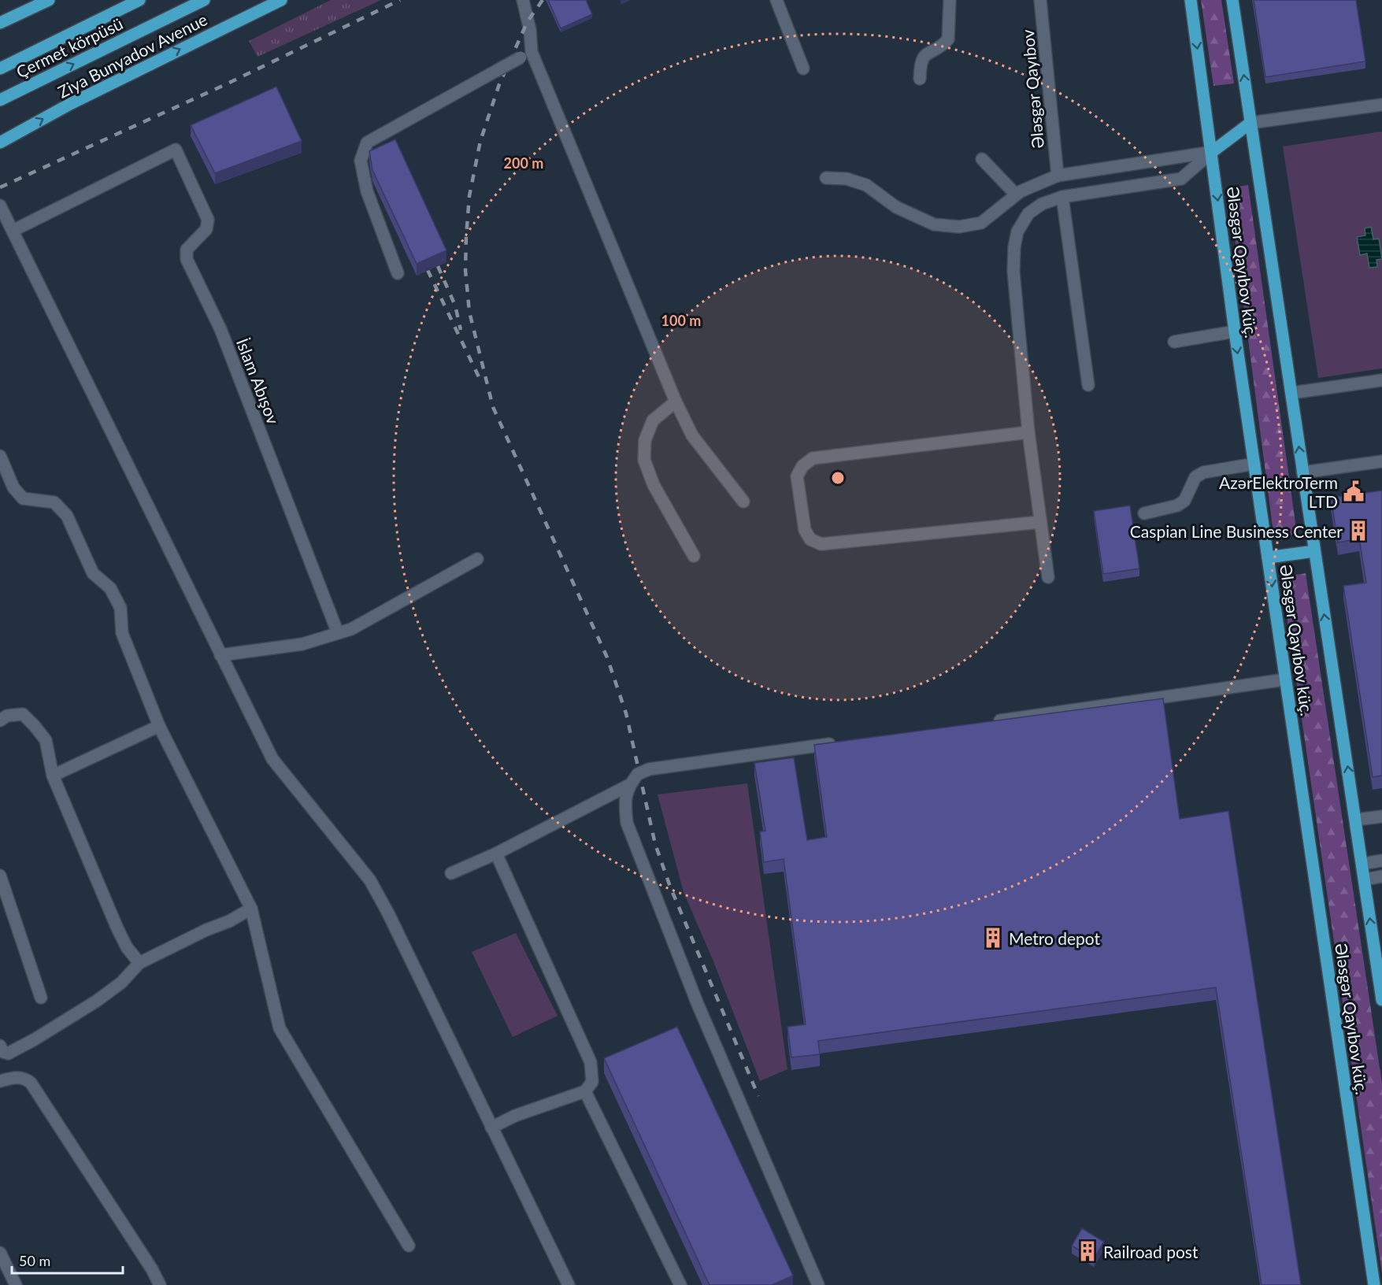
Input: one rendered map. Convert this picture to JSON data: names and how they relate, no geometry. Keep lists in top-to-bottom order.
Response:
{
  "streets": {
    "main road": ["Çermet körpüsü", "Ziya Bunyadov Avenue", "Ələsgər Qayıbov küç."],
    "street": ["Ələsgər Qayıbov", "İslam Abışov"]
  },
  "one_way": ["Ziya Bunyadov Avenue"],
  "places": {
    "public building": ["AzərElektroTerm LTD"],
    "building": ["Caspian Line Business Center", "Metro depot", "Railroad post"]
  },
  "scale_bar": "50 m",
  "rings": ["200 m", "100 m"]
}
